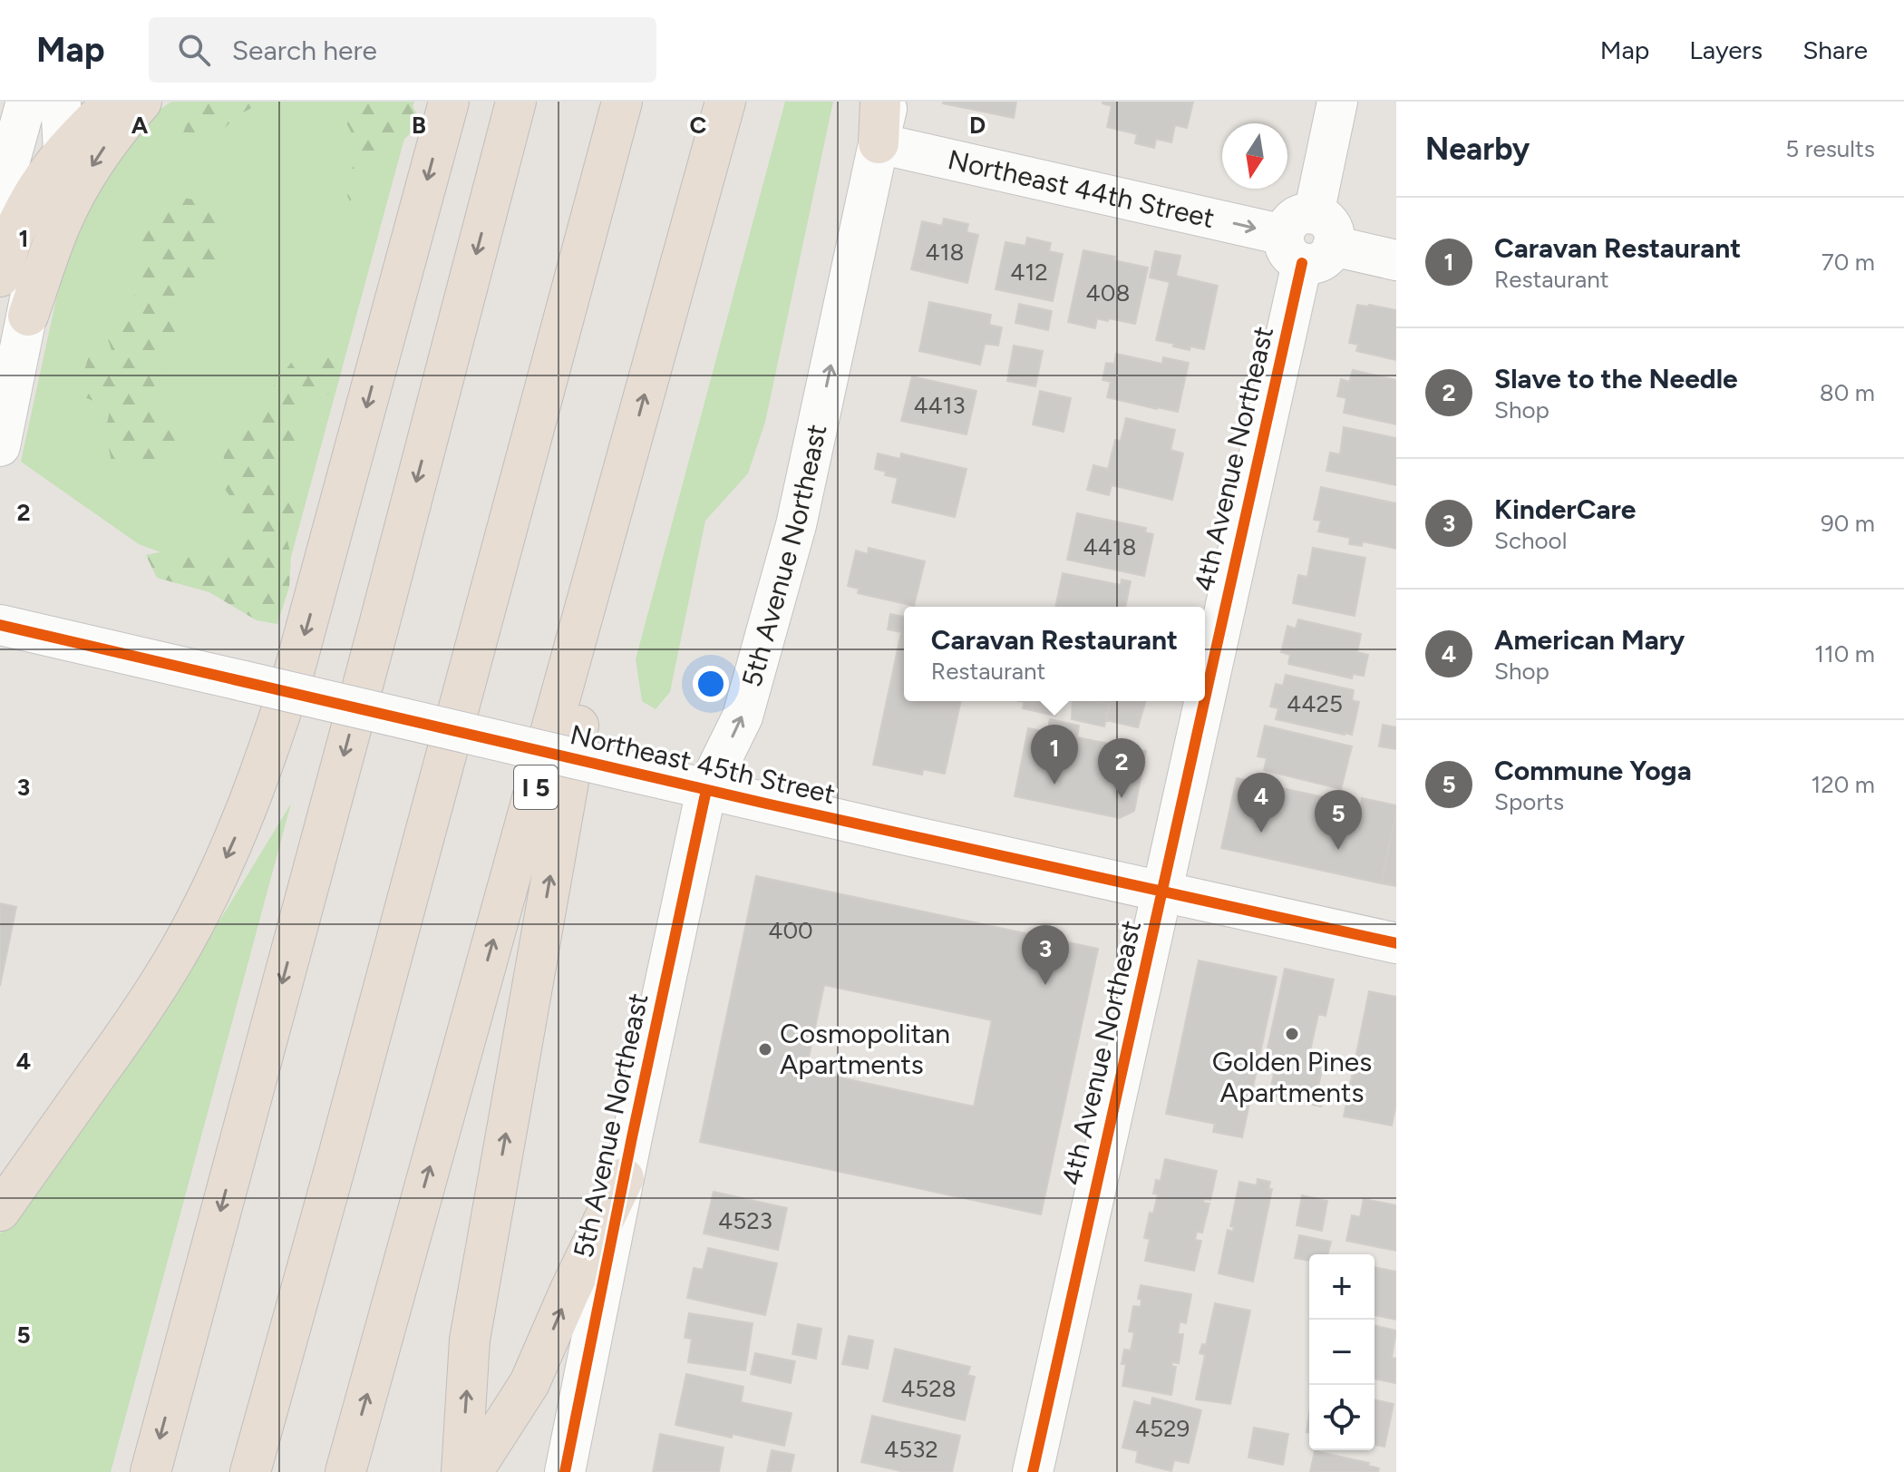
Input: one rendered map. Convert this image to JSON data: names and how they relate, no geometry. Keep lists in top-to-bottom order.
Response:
{
  "streets": {
    "highway": ["I 5"],
    "main road": [
      "Northeast 44th Street",
      "4th Avenue Northeast",
      "5th Avenue Northeast",
      "Northeast 45th Street"
    ]
  },
  "crossings": [
    ["Northeast 44th Street", "4th Avenue Northeast"],
    ["Northeast 44th Street", "5th Avenue Northeast"],
    ["4th Avenue Northeast", "Northeast 45th Street"],
    ["5th Avenue Northeast", "Northeast 45th Street"]
  ],
  "one_way": ["Northeast 44th Street", "5th Avenue Northeast"],
  "places": ["Golden Pines Apartments", "Cosmopolitan Apartments"],
  "house_numbers": [
    "418",
    "412",
    "408",
    "4413",
    "4418",
    "4425",
    "400",
    "4523",
    "4528",
    "4529",
    "4532"
  ],
  "north": "bottom",
  "page": {
    "header": "Map",
    "search": "Search here",
    "nav": ["Map", "Layers", "Share"],
    "heading": ["Nearby", "5 results"],
    "list": [
      {
        "mark": "1",
        "name": "Caravan Restaurant",
        "note": "Restaurant",
        "value": "70 m"
      },
      {
        "mark": "2",
        "name": "Slave to the Needle",
        "note": "Shop",
        "value": "80 m"
      },
      {
        "mark": "3",
        "name": "KinderCare",
        "note": "School",
        "value": "90 m"
      },
      {
        "mark": "4",
        "name": "American Mary",
        "note": "Shop",
        "value": "110 m"
      },
      {
        "mark": "5",
        "name": "Commune Yoga",
        "note": "Sports",
        "value": "120 m"
      }
    ],
    "popup": ["Caravan Restaurant", "Restaurant"],
    "pins": [
      "1",
      "2",
      "4",
      "5",
      "3"
    ],
    "map_buttons": ["+", "−"]
  },
  "grid": {
    "columns": [
      "A",
      "B",
      "C",
      "D"
    ],
    "rows": [
      "1",
      "2",
      "3",
      "4",
      "5"
    ]
  }
}
